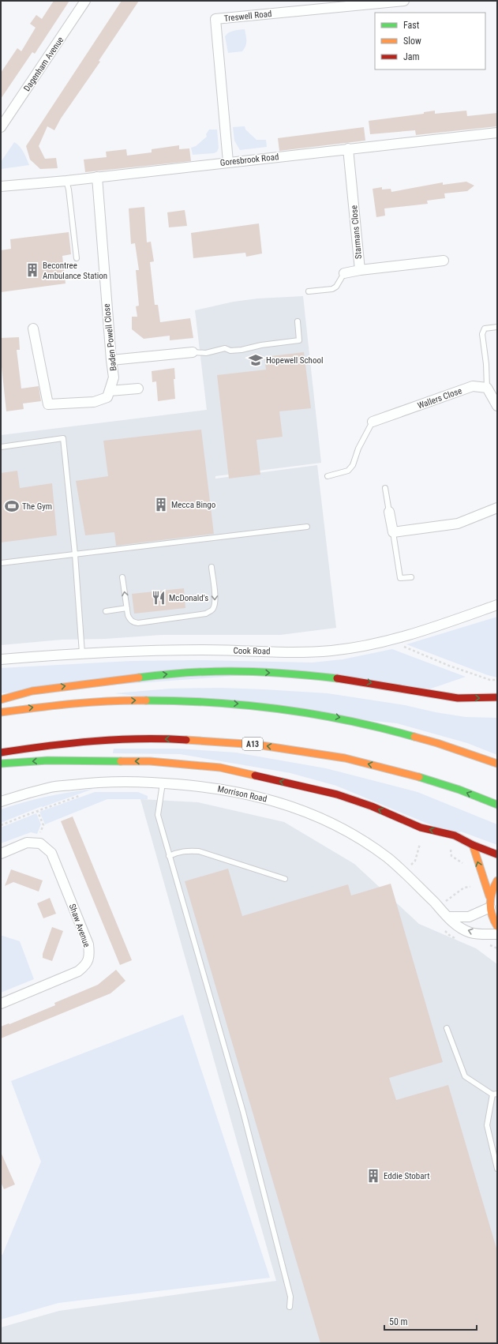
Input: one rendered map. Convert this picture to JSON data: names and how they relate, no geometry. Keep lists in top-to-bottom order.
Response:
{
  "streets": {
    "main road": ["A13"],
    "street": [
      "Treswell Road",
      "Dagenham Avenue",
      "Goresbrook Road",
      "Starmans Close",
      "Baden Powell Close",
      "Wallers Close",
      "Cook Road",
      "Morrison Road",
      "Shaw Avenue"
    ]
  },
  "crossings": [
    ["Treswell Road", "Goresbrook Road"],
    ["Goresbrook Road", "Starmans Close"],
    ["Goresbrook Road", "Baden Powell Close"]
  ],
  "places": {
    "building": ["Becontree Ambulance Station", "Mecca Bingo", "Eddie Stobart"],
    "school or university": ["Hopewell School"],
    "sports": ["The Gym"],
    "restaurant": ["McDonald's"]
  },
  "legend": ["Fast", "Slow", "Jam"],
  "scale_bar": "50 m"
}
